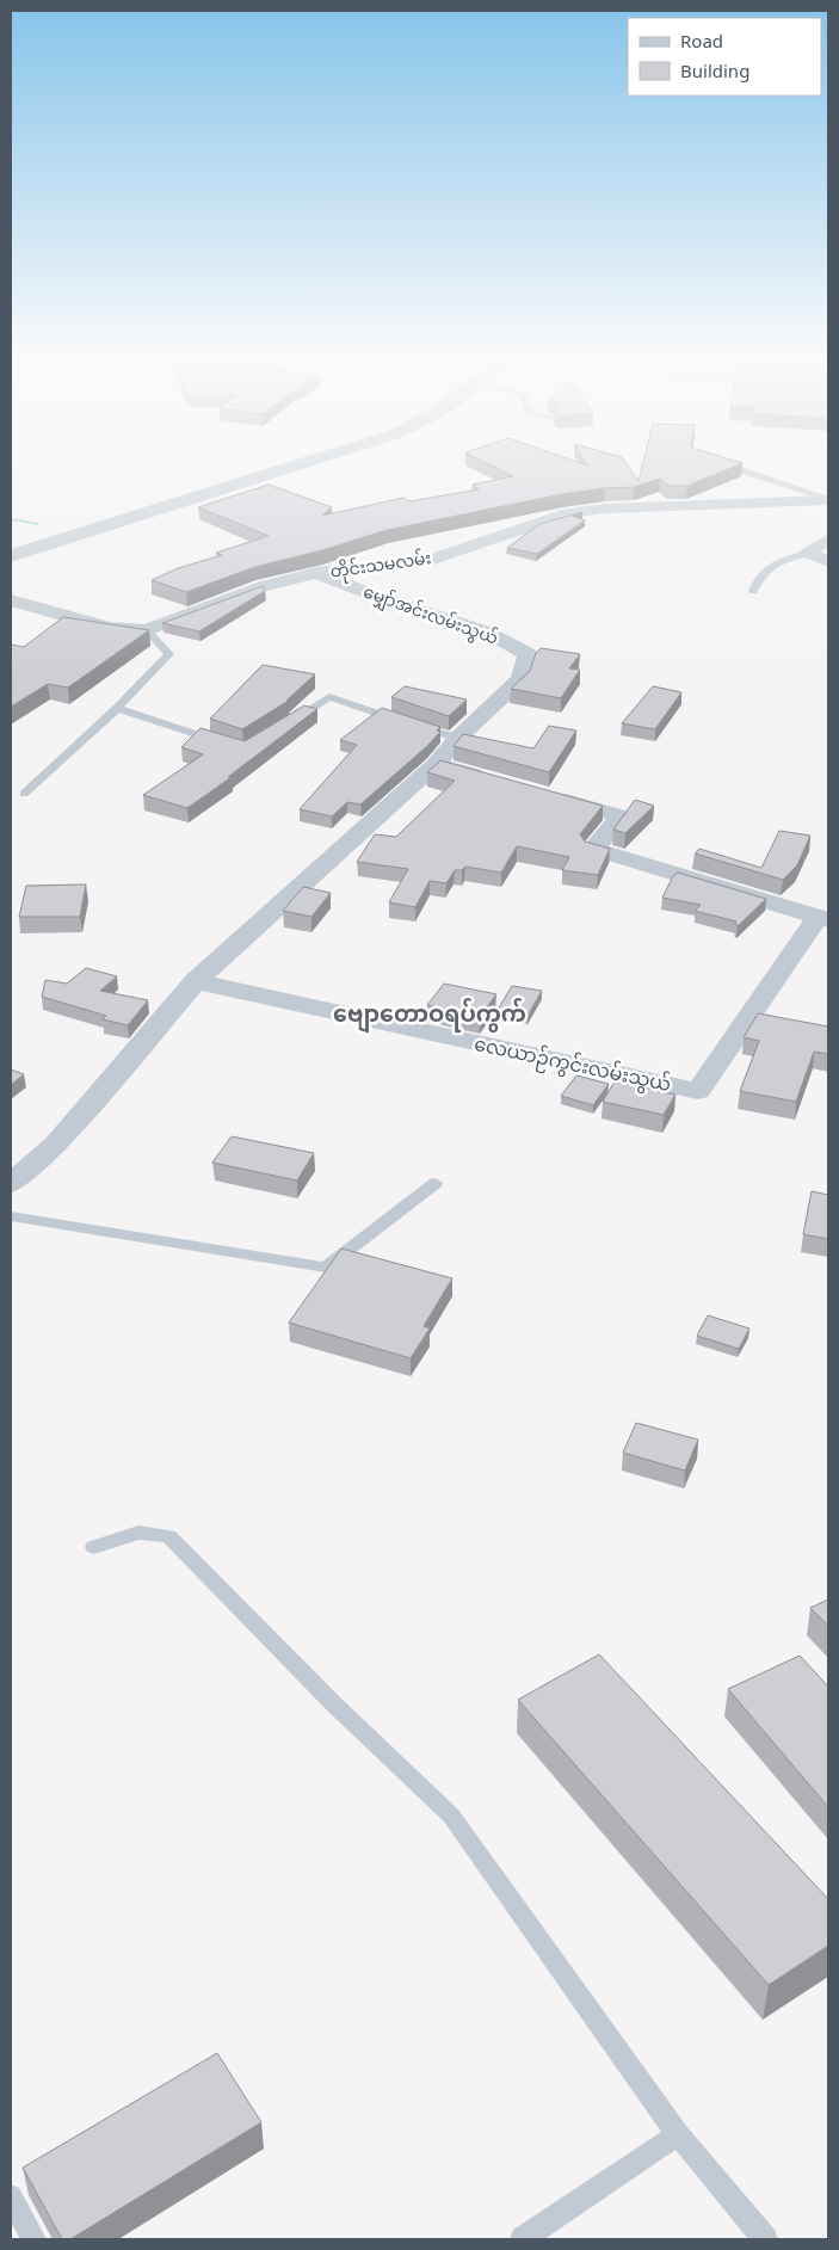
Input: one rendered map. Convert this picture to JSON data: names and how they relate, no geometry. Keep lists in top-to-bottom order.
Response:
{
  "streets": {
    "street": ["တိုင်းသမလမ်း", "မျှော်အင်းလမ်းသွယ်", "လေယာဉ်ကွင်းလမ်းသွယ်"]
  },
  "crossings": [
    ["တိုင်းသမလမ်း", "မျှော်အင်းလမ်းသွယ်"],
    ["မျှော်အင်းလမ်းသွယ်", "လေယာဉ်ကွင်းလမ်းသွယ်"]
  ],
  "districts": ["ဗျောတောဝရပ်ကွက်"],
  "legend": ["Road", "Building"]
}
